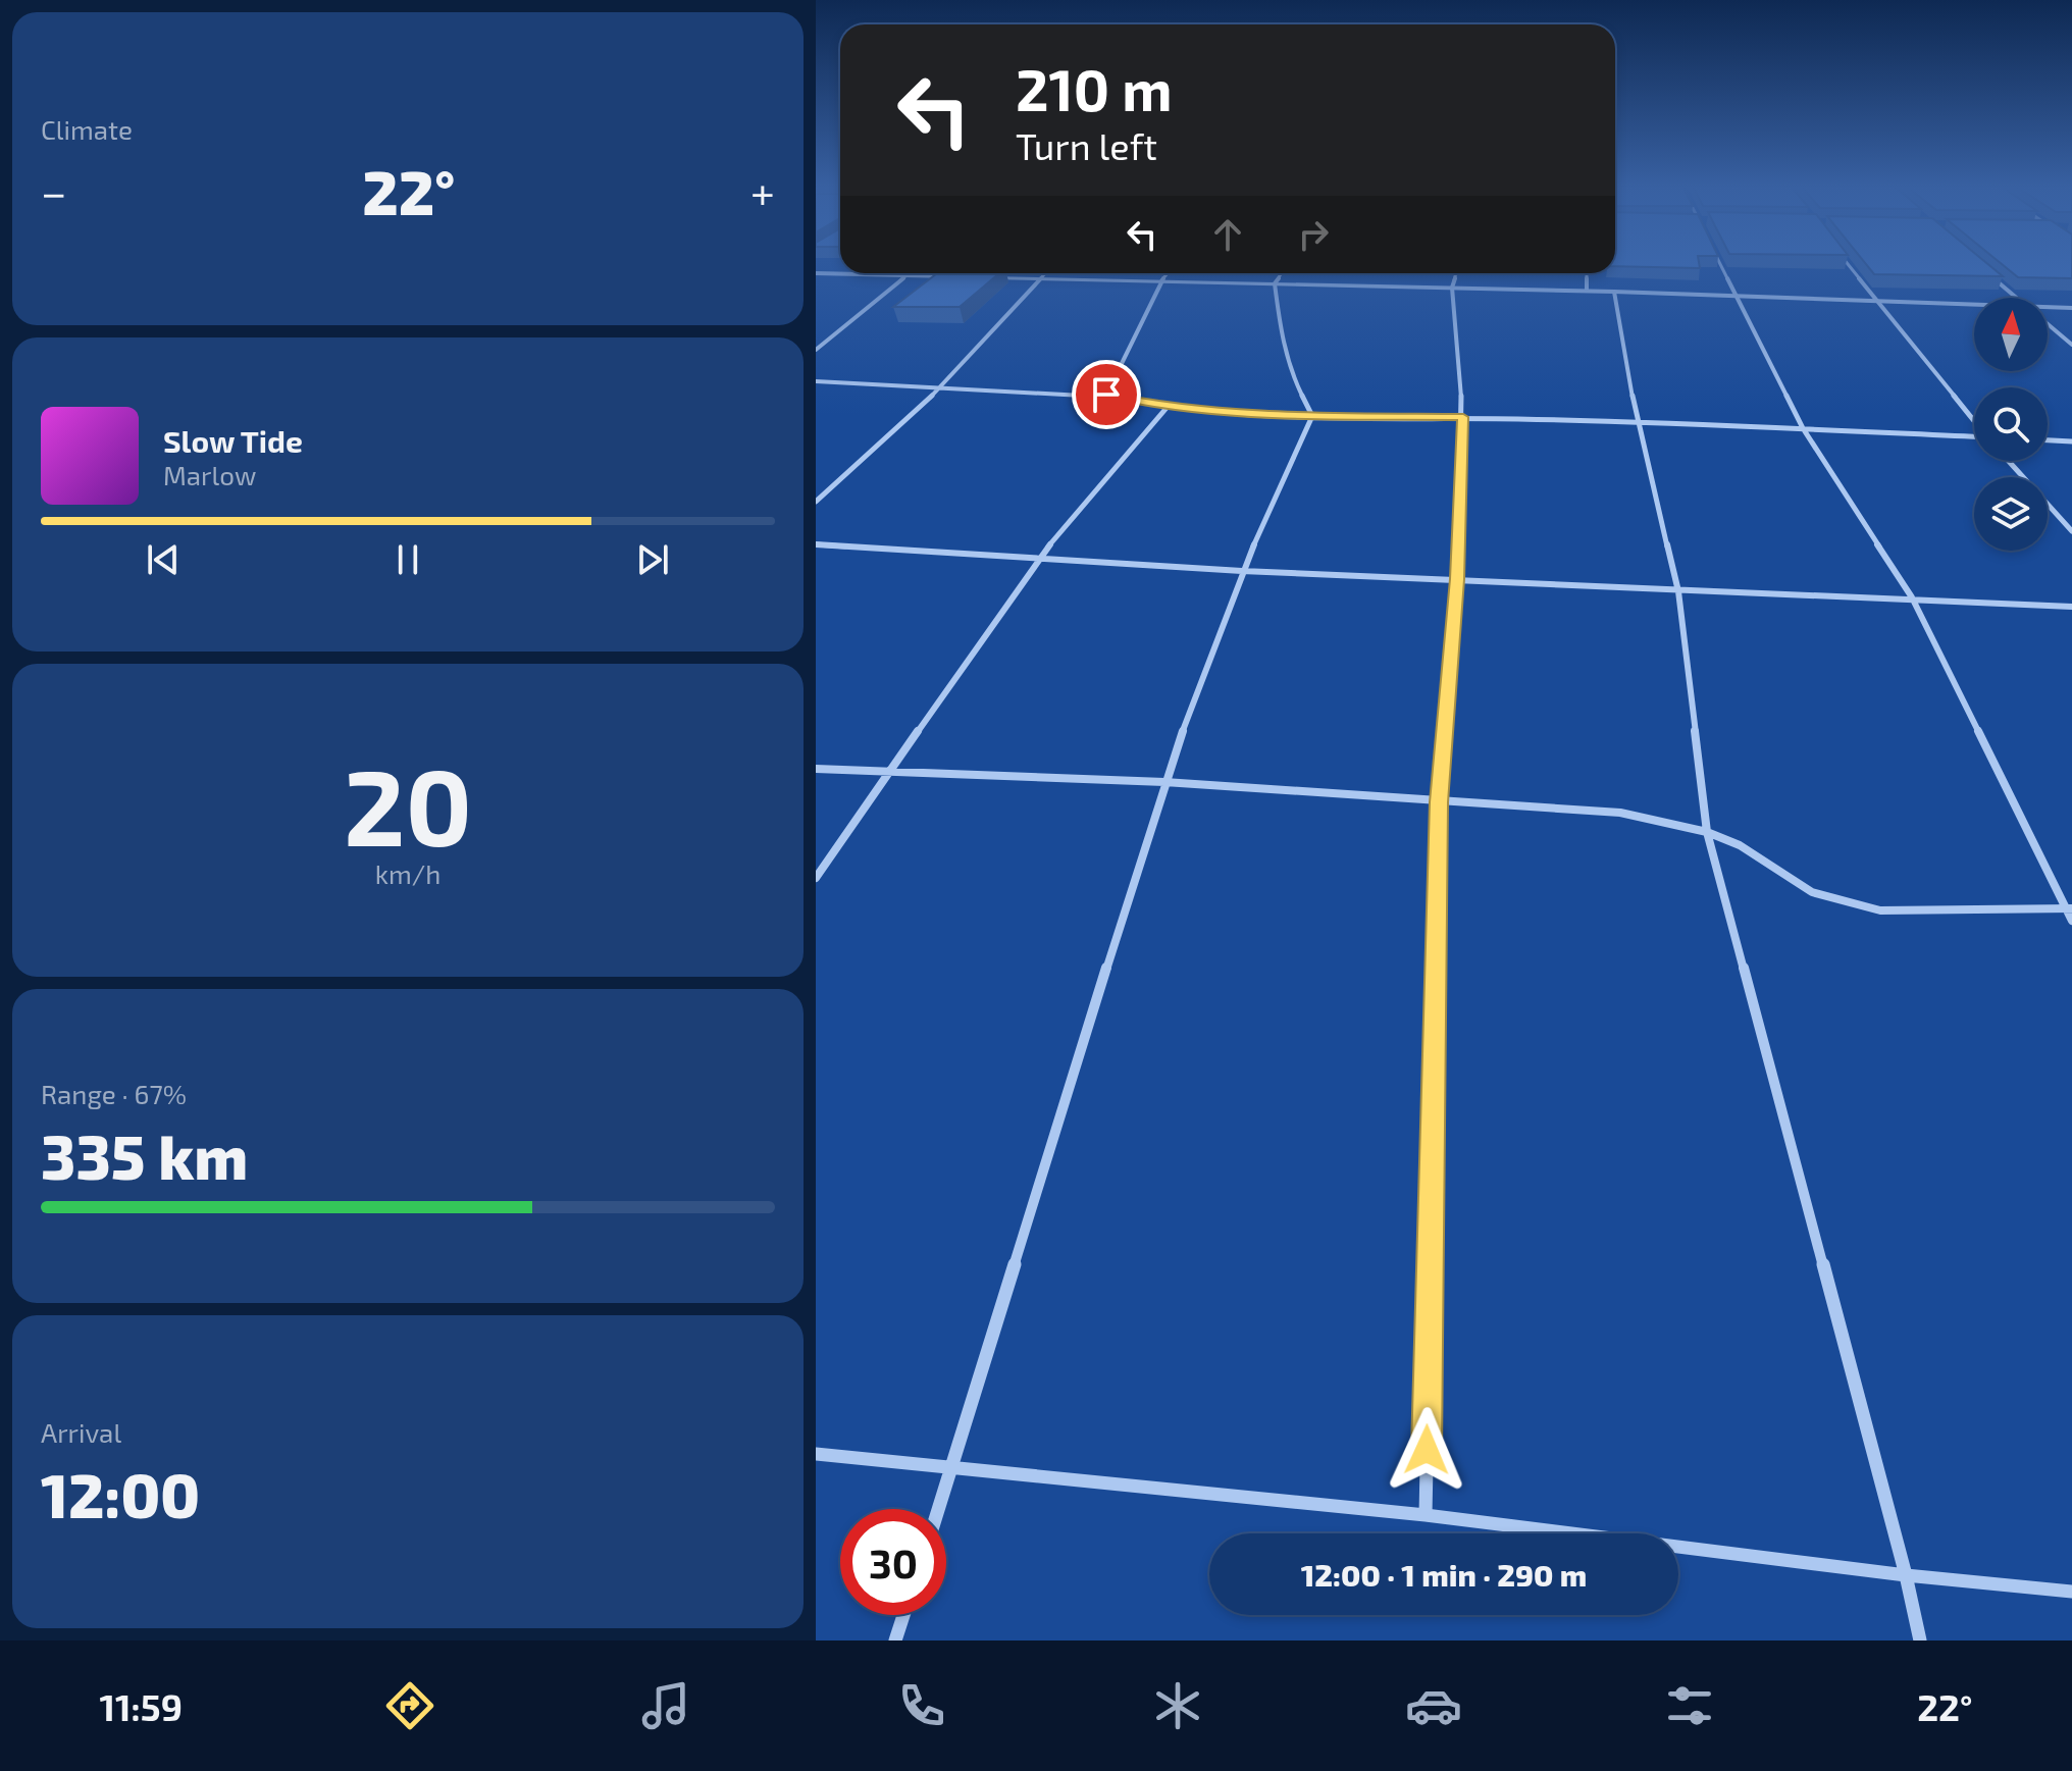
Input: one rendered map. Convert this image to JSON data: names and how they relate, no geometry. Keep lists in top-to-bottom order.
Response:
{
  "north": "top",
  "page": {
    "tile": [
      "Climate",
      ["20", "km/h"],
      ["Range · 67%", "335 km"],
      ["Arrival", "12:00"]
    ],
    "turn": ["210 m", "Turn left"],
    "heat": ["−", "22°", "+"],
    "song": ["Slow Tide", "Marlow"],
    "limit": "30",
    "trip": "12:00 · 1 min · 290 m",
    "tabs": ["11:59", "22°"]
  }
}
